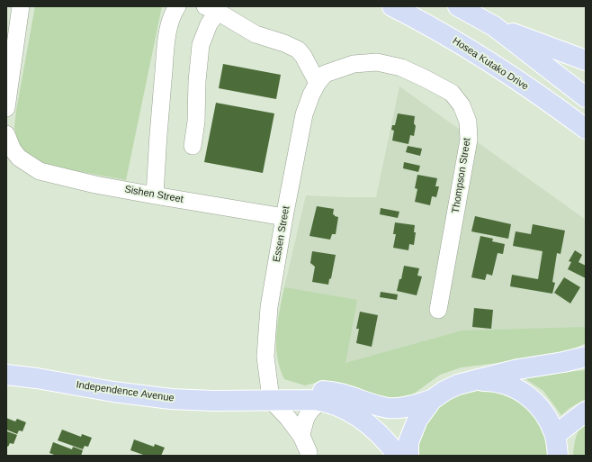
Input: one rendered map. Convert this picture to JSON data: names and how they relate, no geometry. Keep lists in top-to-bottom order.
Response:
{
  "streets": {
    "main road": ["Hosea Kutako Drive", "Independence Avenue"],
    "street": ["Thompson Street", "Sishen Street", "Essen Street"]
  },
  "crossings": [
    ["Thompson Street", "Essen Street"],
    ["Sishen Street", "Essen Street"],
    ["Essen Street", "Independence Avenue"]
  ]
}
